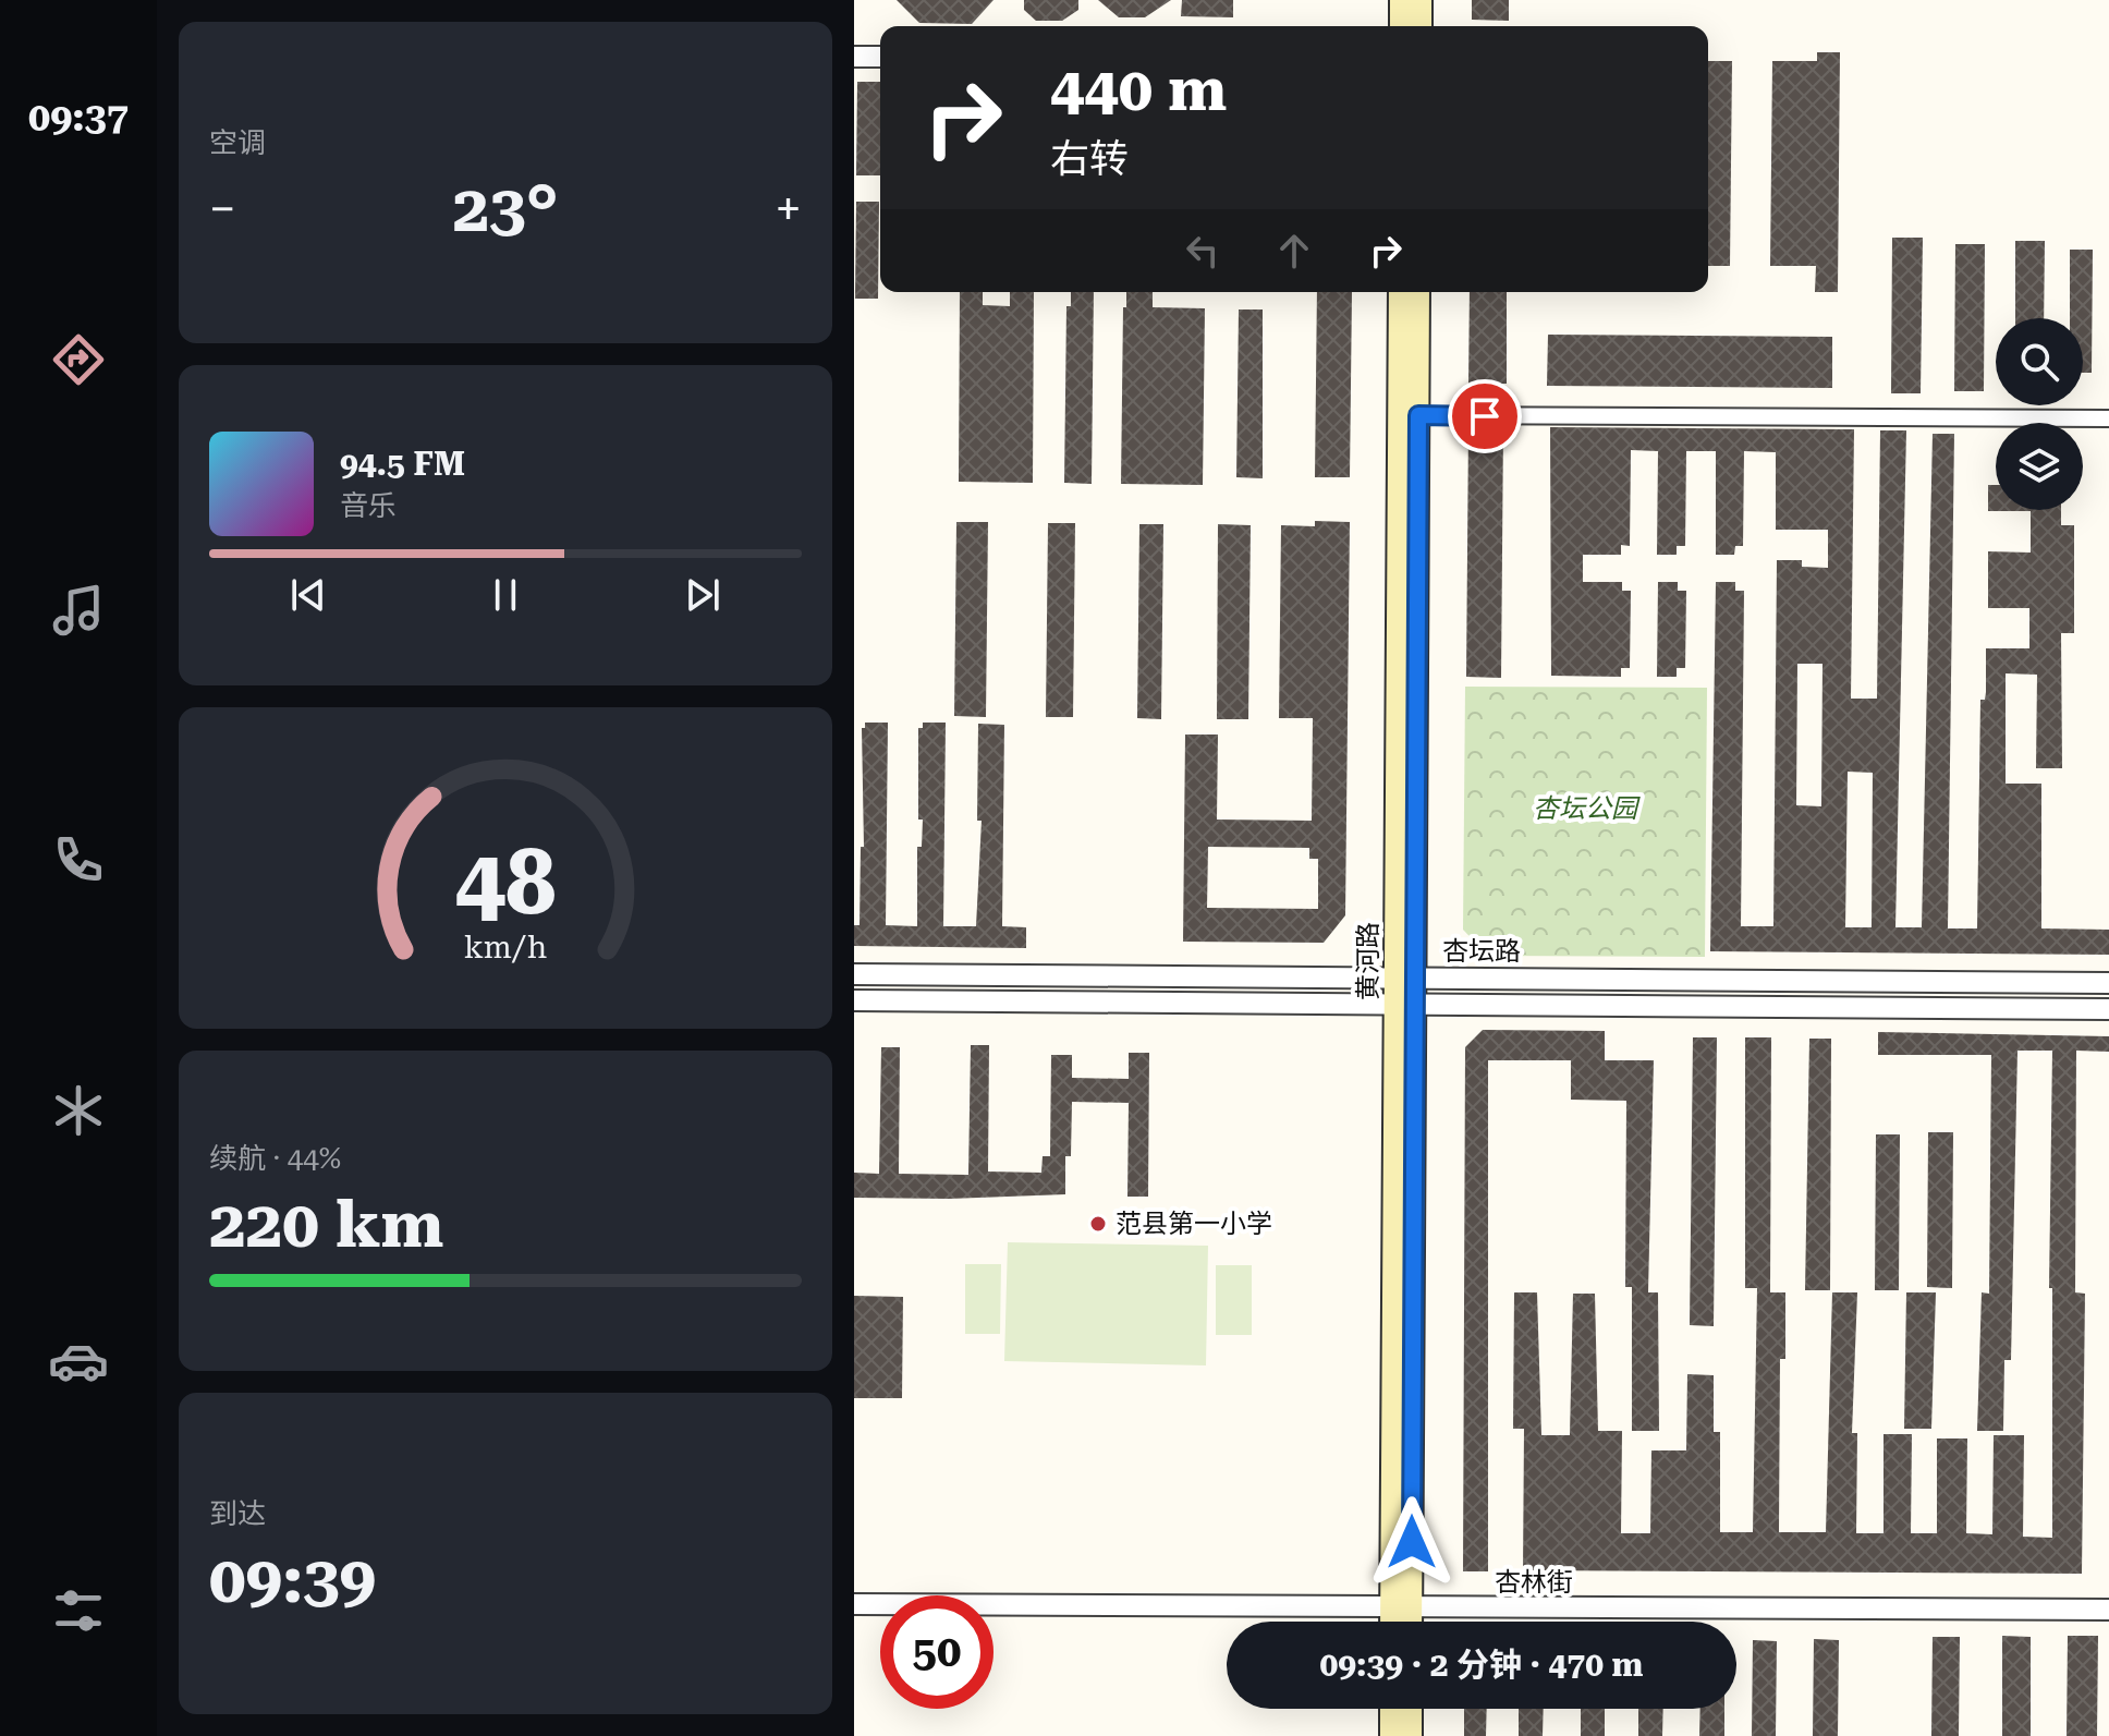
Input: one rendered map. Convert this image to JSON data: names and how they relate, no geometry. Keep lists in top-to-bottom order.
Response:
{
  "streets": {
    "main road": ["黄河路"],
    "street": ["杏坛路", "杏林街"]
  },
  "crossings": [
    ["杏坛路", "黄河路"],
    ["黄河路", "杏林街"]
  ],
  "parks": ["杏坛公园"],
  "places": ["范县第一小学"],
  "page": {
    "tabs": "09:37",
    "tile": [
      "空调",
      ["续航 · 44%", "220 km"],
      ["到达", "09:39"]
    ],
    "turn": ["440 m", "右转"],
    "heat": ["−", "23°", "+"],
    "song": ["94.5 FM", "音乐"],
    "limit": "50",
    "trip": "09:39 · 2 分钟 · 470 m",
    "gauge": ["48", "km/h"]
  }
}
